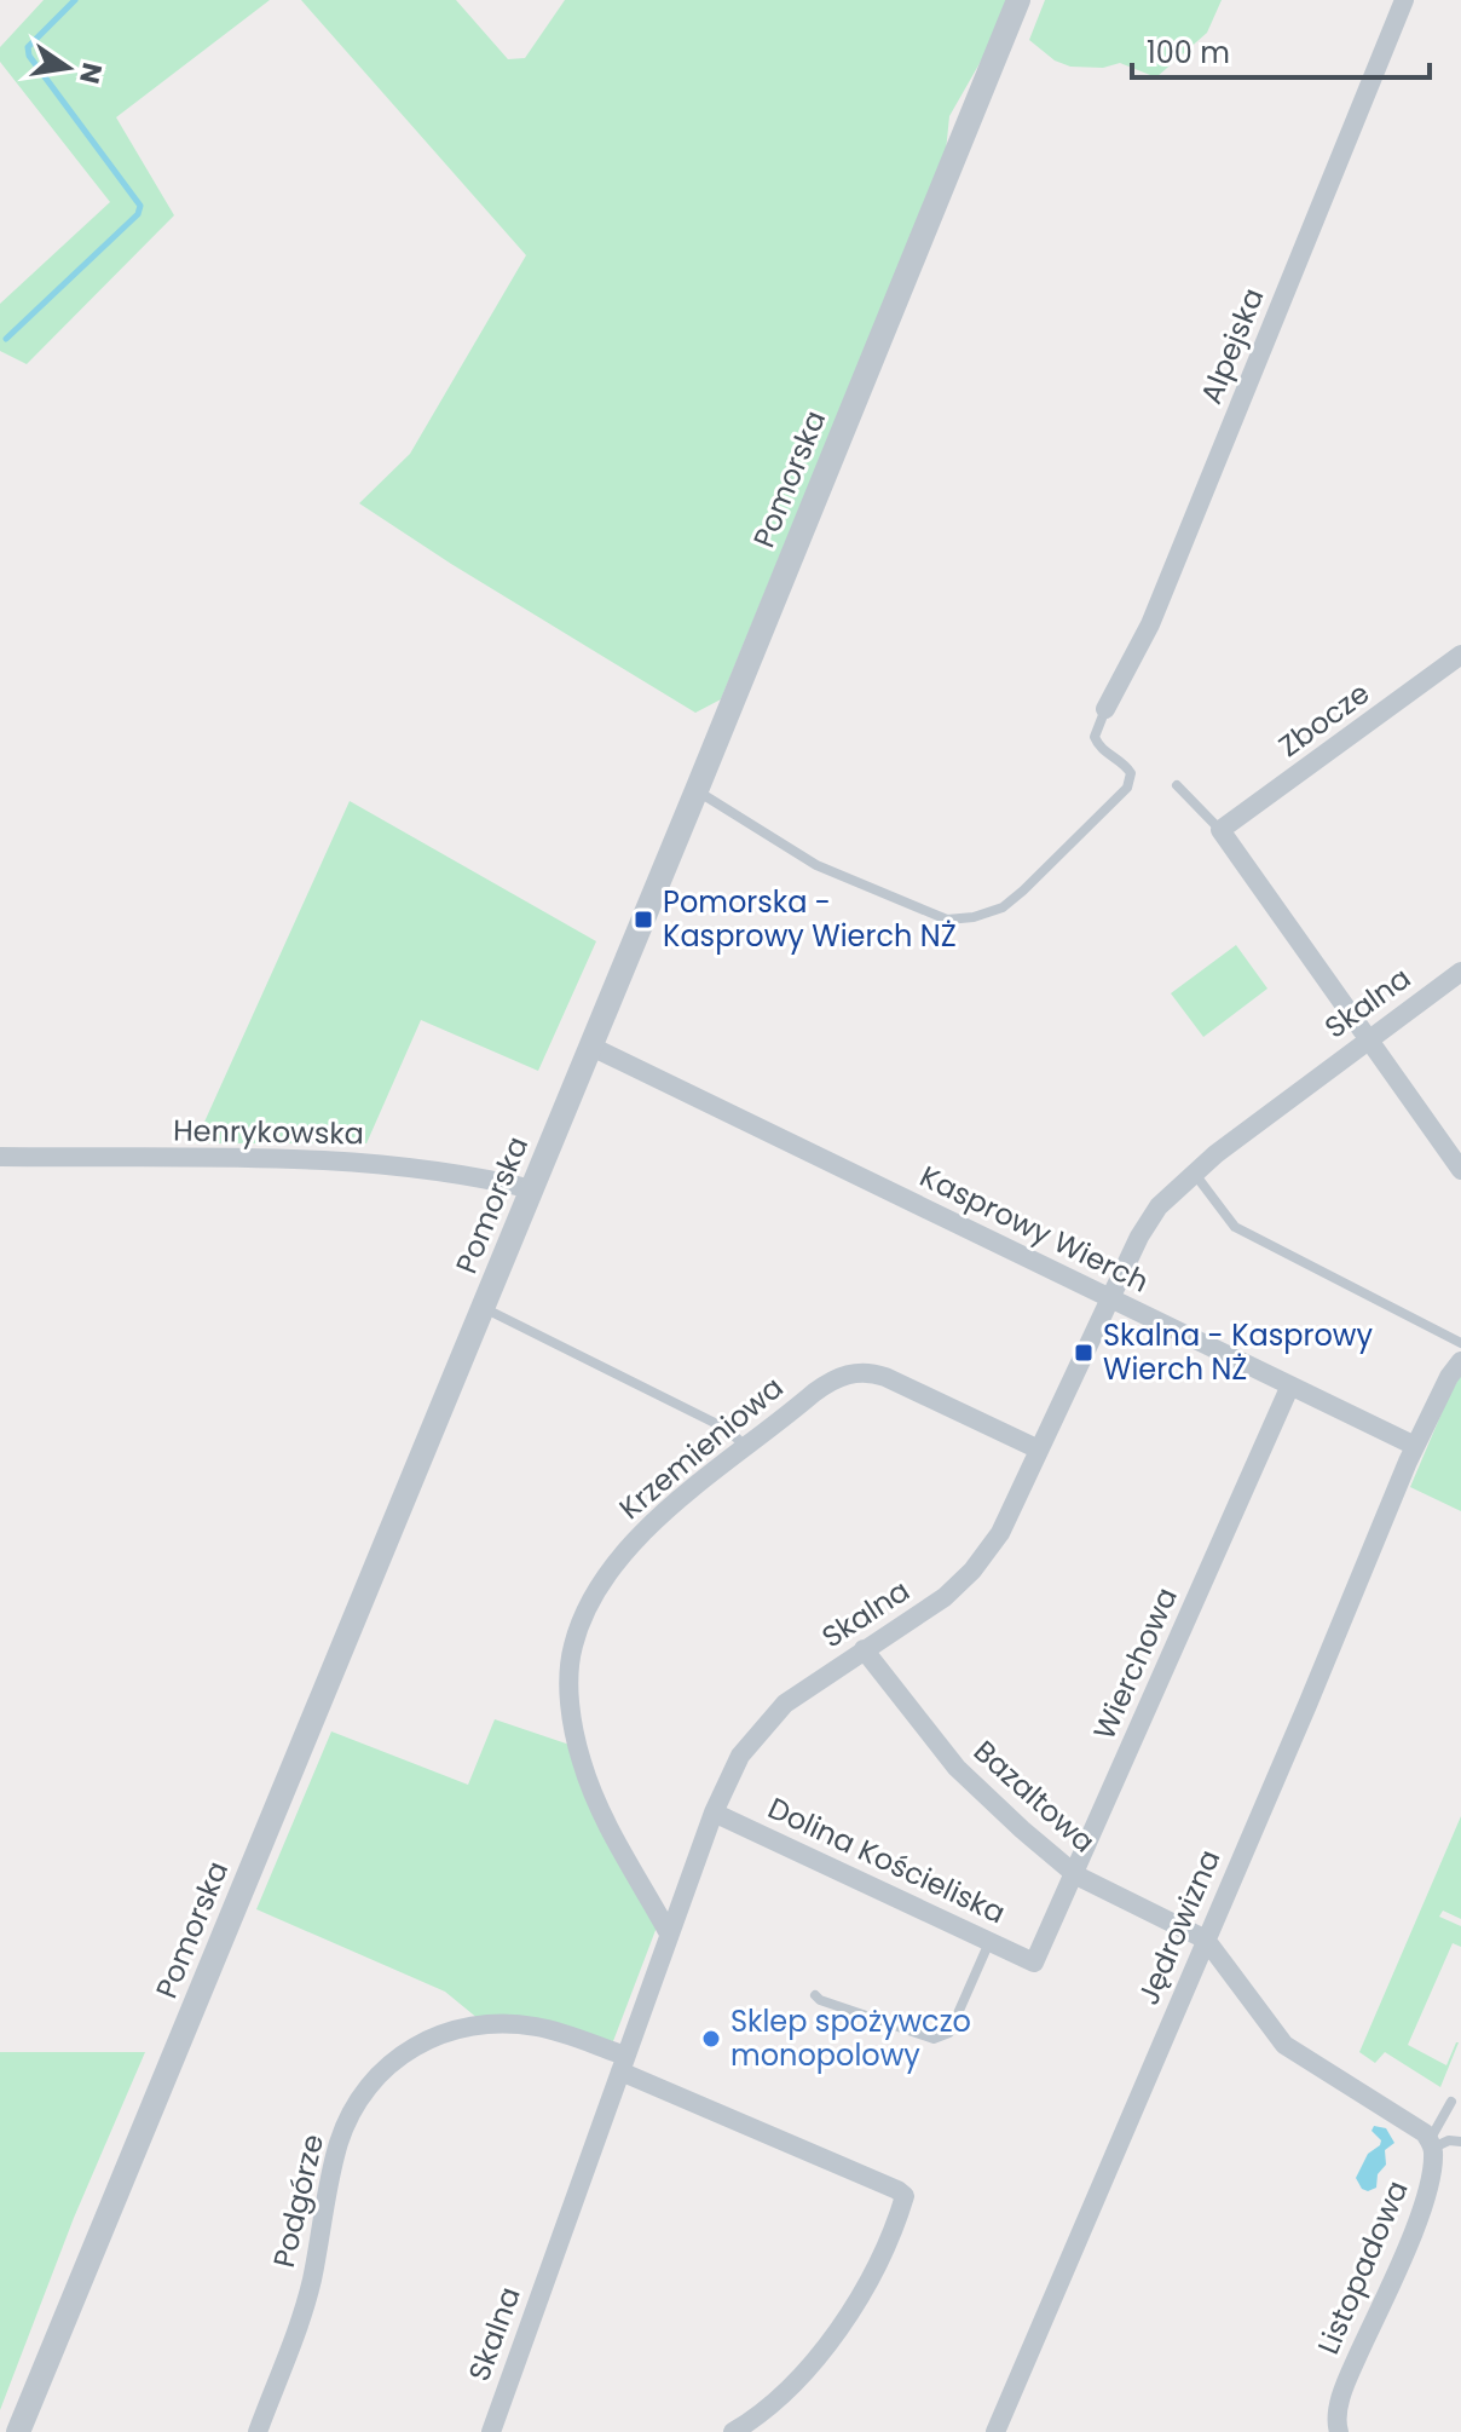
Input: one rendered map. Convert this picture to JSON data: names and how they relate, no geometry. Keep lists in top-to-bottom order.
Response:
{
  "streets": {
    "street": [
      "Alpejska",
      "Pomorska",
      "Zbocze",
      "Skalna",
      "Henrykowska",
      "Kasprowy Wierch",
      "Krzemieniowa",
      "Wierchowa",
      "Bazaltowa",
      "Dolina Kościeliska",
      "Jędrowizna",
      "Podgórze",
      "Listopadowa"
    ]
  },
  "crossings": [
    ["Pomorska", "Henrykowska"],
    ["Pomorska", "Kasprowy Wierch"],
    ["Skalna", "Kasprowy Wierch"],
    ["Skalna", "Krzemieniowa"],
    ["Skalna", "Bazaltowa"],
    ["Skalna", "Dolina Kościeliska"],
    ["Skalna", "Podgórze"],
    ["Kasprowy Wierch", "Wierchowa"],
    ["Kasprowy Wierch", "Jędrowizna"],
    ["Wierchowa", "Bazaltowa"],
    ["Wierchowa", "Dolina Kościeliska"],
    ["Bazaltowa", "Jędrowizna"]
  ],
  "places": {
    "transit": ["Pomorska - Kasprowy Wierch NŻ", "Skalna - Kasprowy Wierch NŻ"],
    "other": ["Sklep spożywczo monopolowy"]
  },
  "scale_bar": "100 m",
  "north": "right"
}
